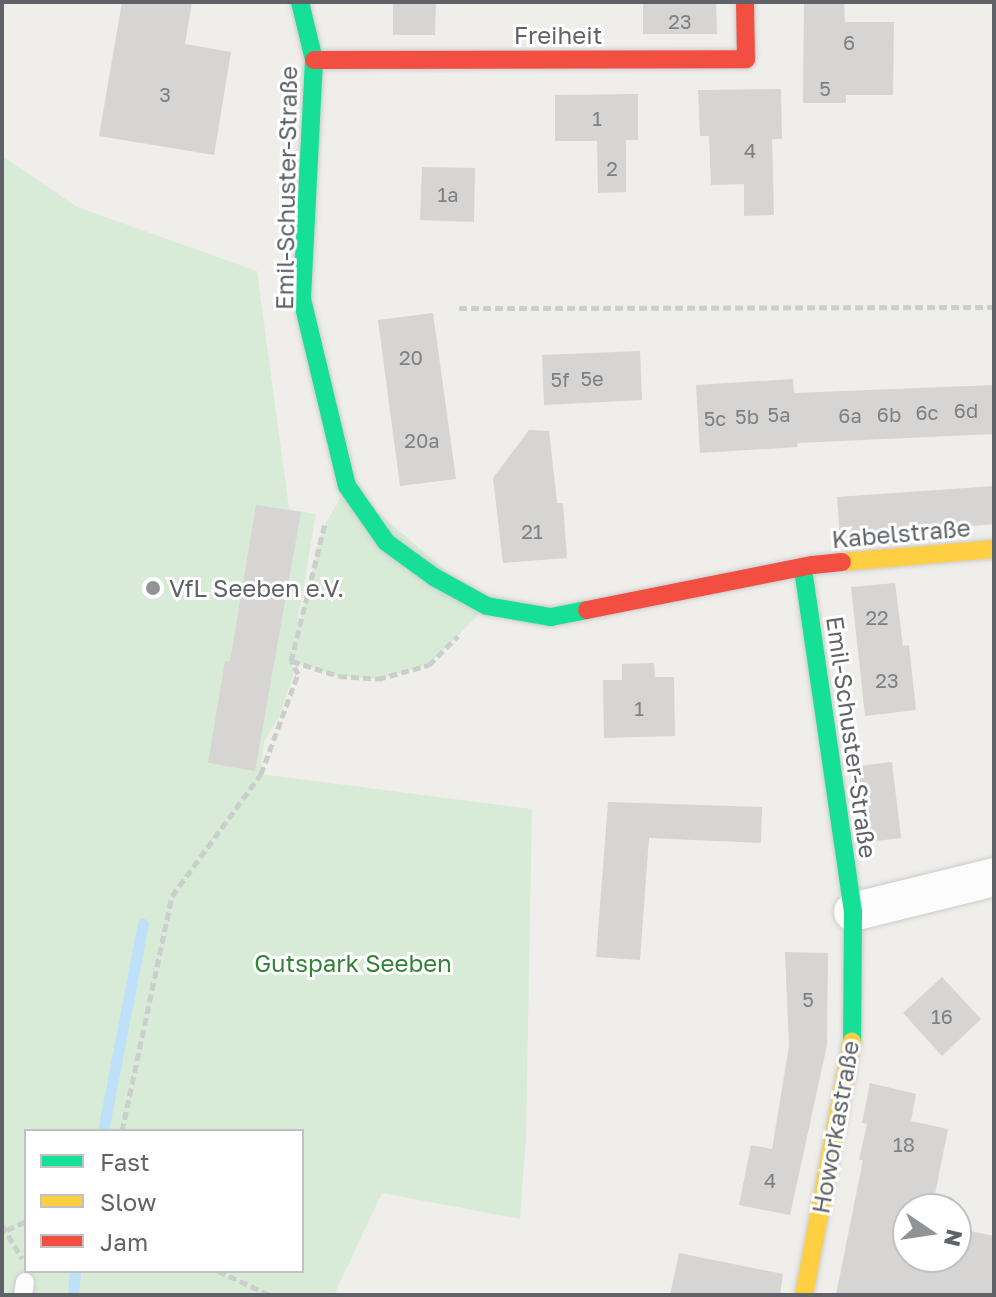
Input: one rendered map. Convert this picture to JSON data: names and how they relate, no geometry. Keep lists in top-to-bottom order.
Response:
{
  "streets": {
    "street": [
      "Freiheit",
      "Emil-Schuster-Straße",
      "Kabelstraße",
      "Howorkastraße"
    ]
  },
  "crossings": [
    ["Freiheit", "Emil-Schuster-Straße"],
    ["Emil-Schuster-Straße", "Kabelstraße"],
    ["Emil-Schuster-Straße", "Howorkastraße"]
  ],
  "parks": ["Gutspark Seeben"],
  "places": ["VfL Seeben e.V."],
  "house_numbers": [
    "23",
    "6",
    "5",
    "3",
    "1",
    "4",
    "2",
    "1a",
    "20",
    "5e",
    "5f",
    "6d",
    "6c",
    "5a",
    "6b",
    "6a",
    "5b",
    "5c",
    "20a",
    "21",
    "22",
    "23",
    "1",
    "5",
    "16",
    "18",
    "4"
  ],
  "legend": ["Fast", "Slow", "Jam"],
  "north": "right"
}
